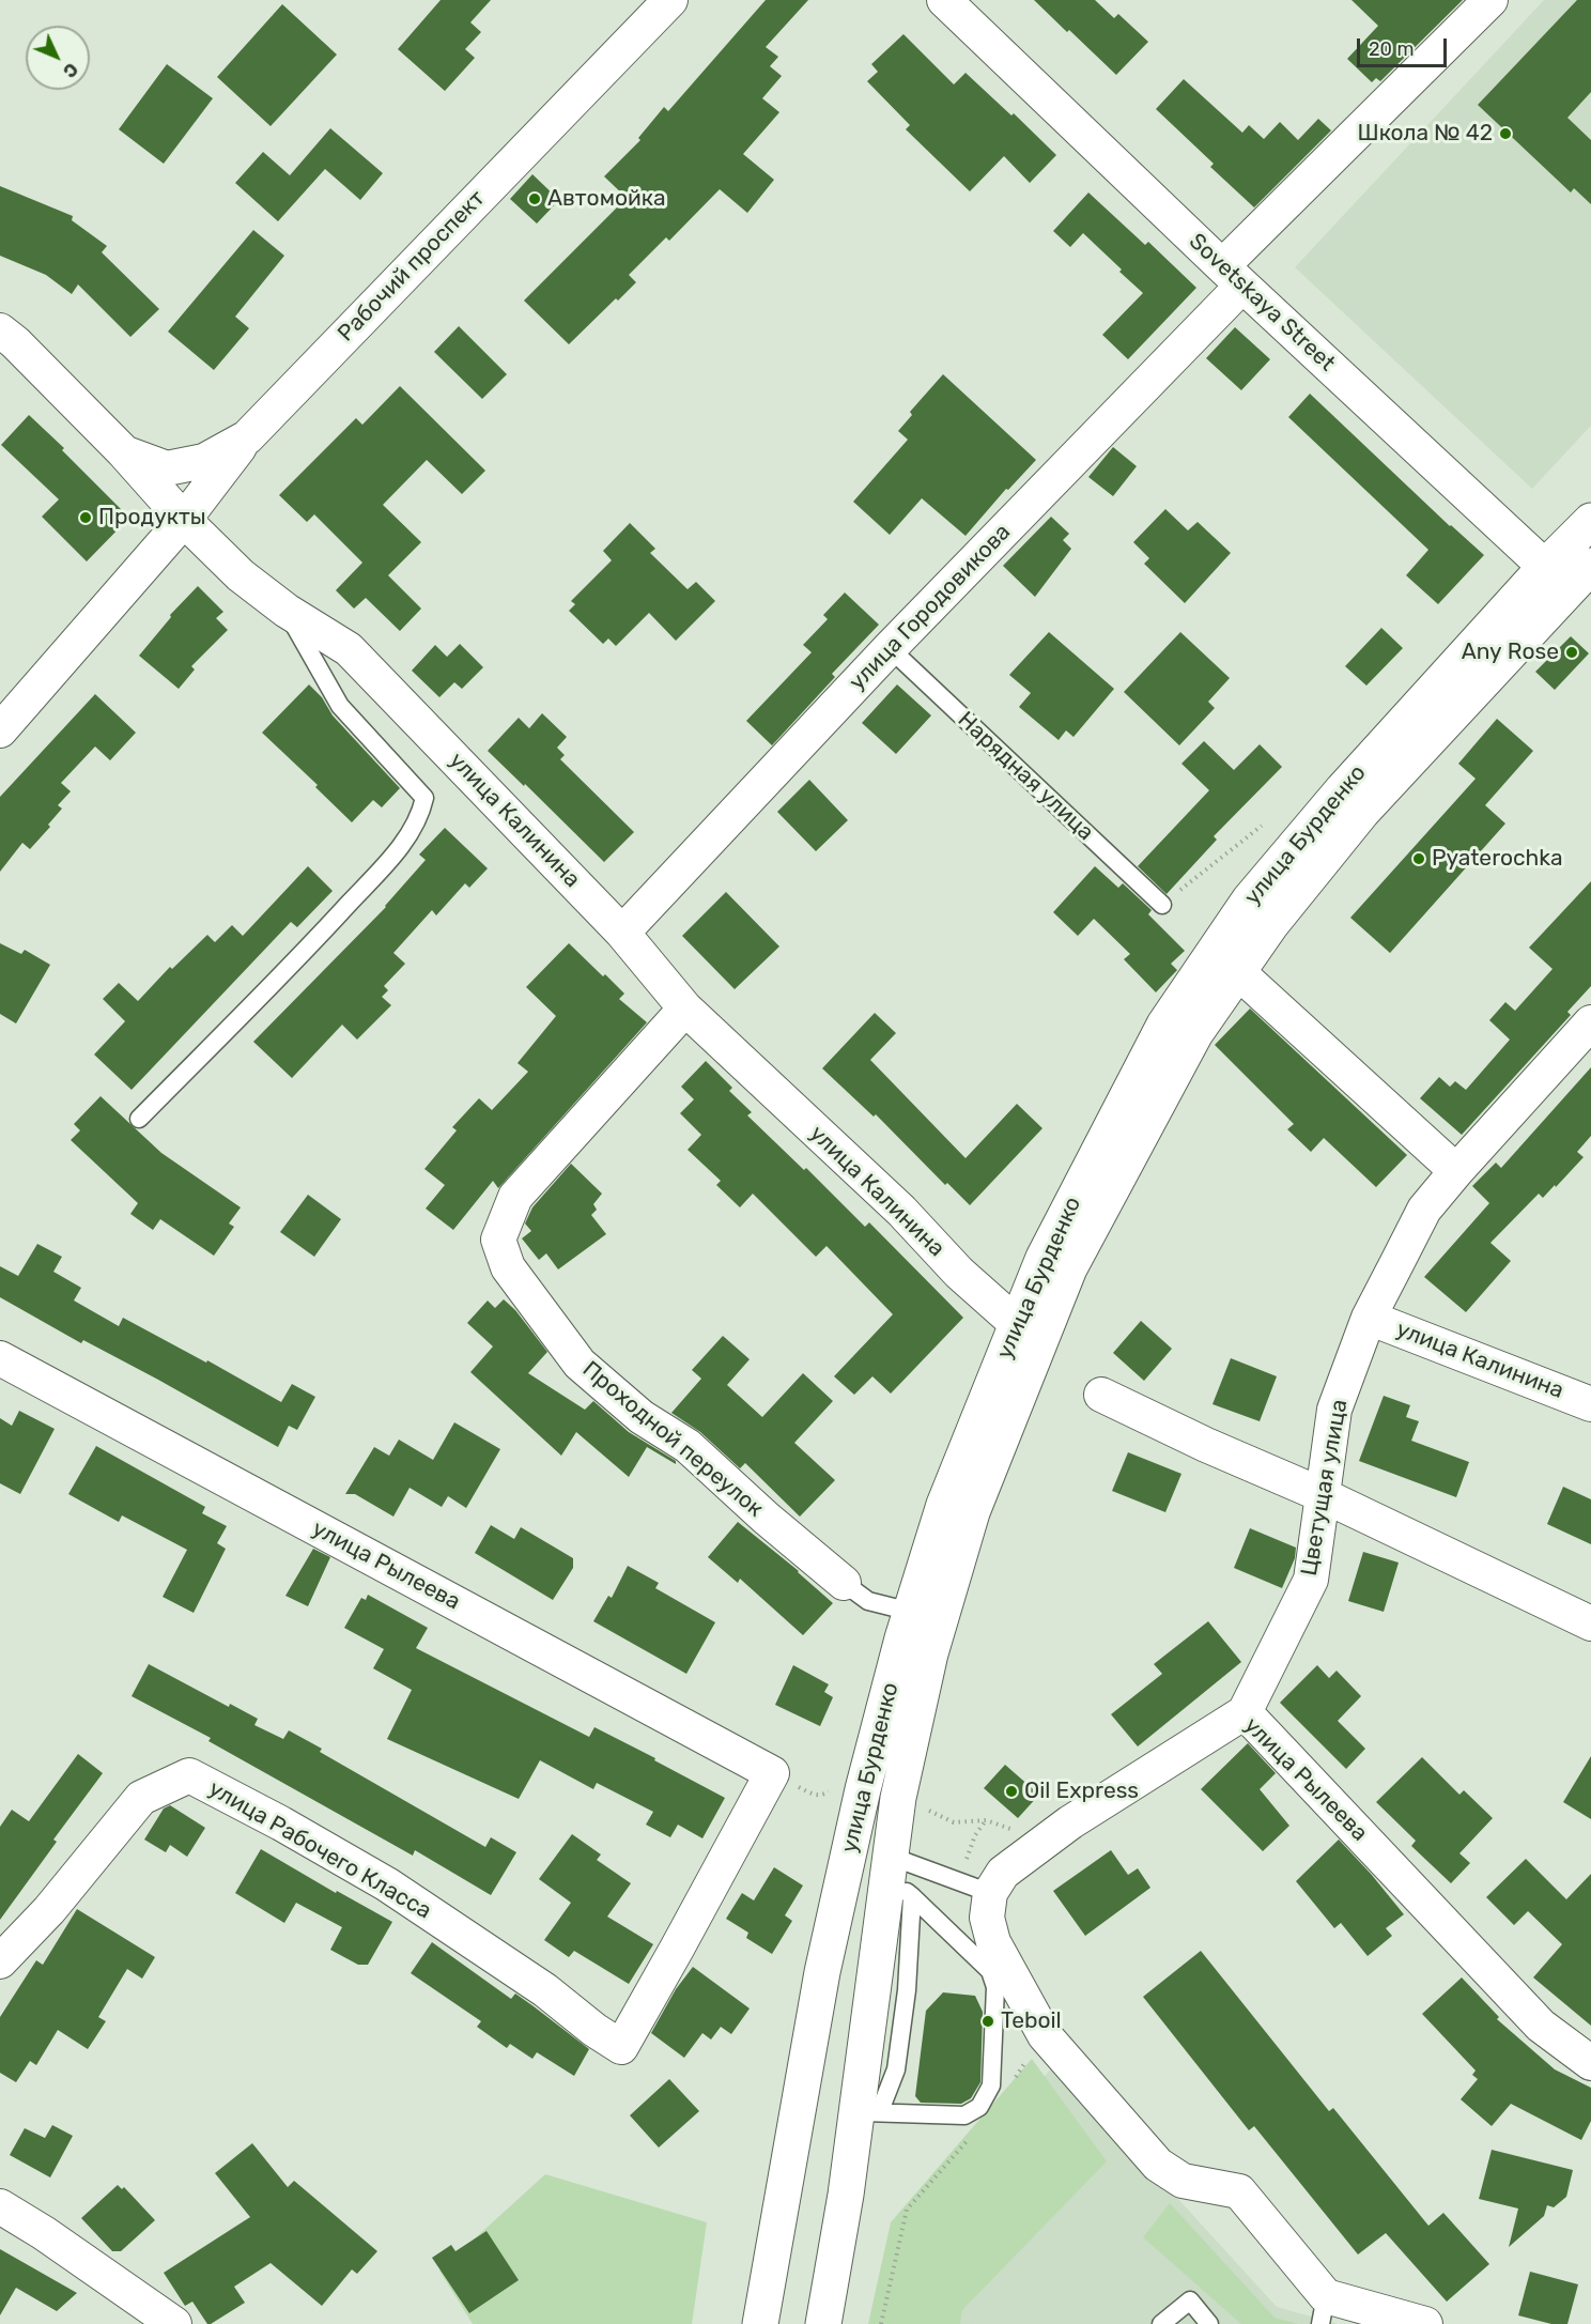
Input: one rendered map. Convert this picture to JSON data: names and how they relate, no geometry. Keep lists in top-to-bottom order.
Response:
{
  "streets": {
    "main road": ["улица Бурденко"],
    "street": [
      "Рабочий проспект",
      "Sovetskaya Street",
      "улица Городовикова",
      "улица Калинина",
      "Проходной переулок",
      "Цветущая улица",
      "улица Рылеева",
      "улица Рабочего Класса"
    ],
    "lane": ["Нарядная улица"]
  },
  "crossings": [
    ["Рабочий проспект", "улица Калинина"],
    ["Sovetskaya Street", "улица Городовикова"],
    ["Sovetskaya Street", "улица Бурденко"],
    ["улица Городовикова", "Нарядная улица"],
    ["улица Городовикова", "улица Калинина"],
    ["улица Калинина", "улица Бурденко"],
    ["улица Калинина", "Проходной переулок"],
    ["улица Калинина", "Цветущая улица"],
    ["Цветущая улица", "улица Рылеева"],
    ["улица Рылеева", "улица Рабочего Класса"]
  ],
  "places": [
    "Школа № 42",
    "Автомойка",
    "Продукты",
    "Any Rose",
    "Pyaterochka",
    "Oil Express",
    "Teboil"
  ],
  "scale_bar": "20 m",
  "north": "bottom right"
}
